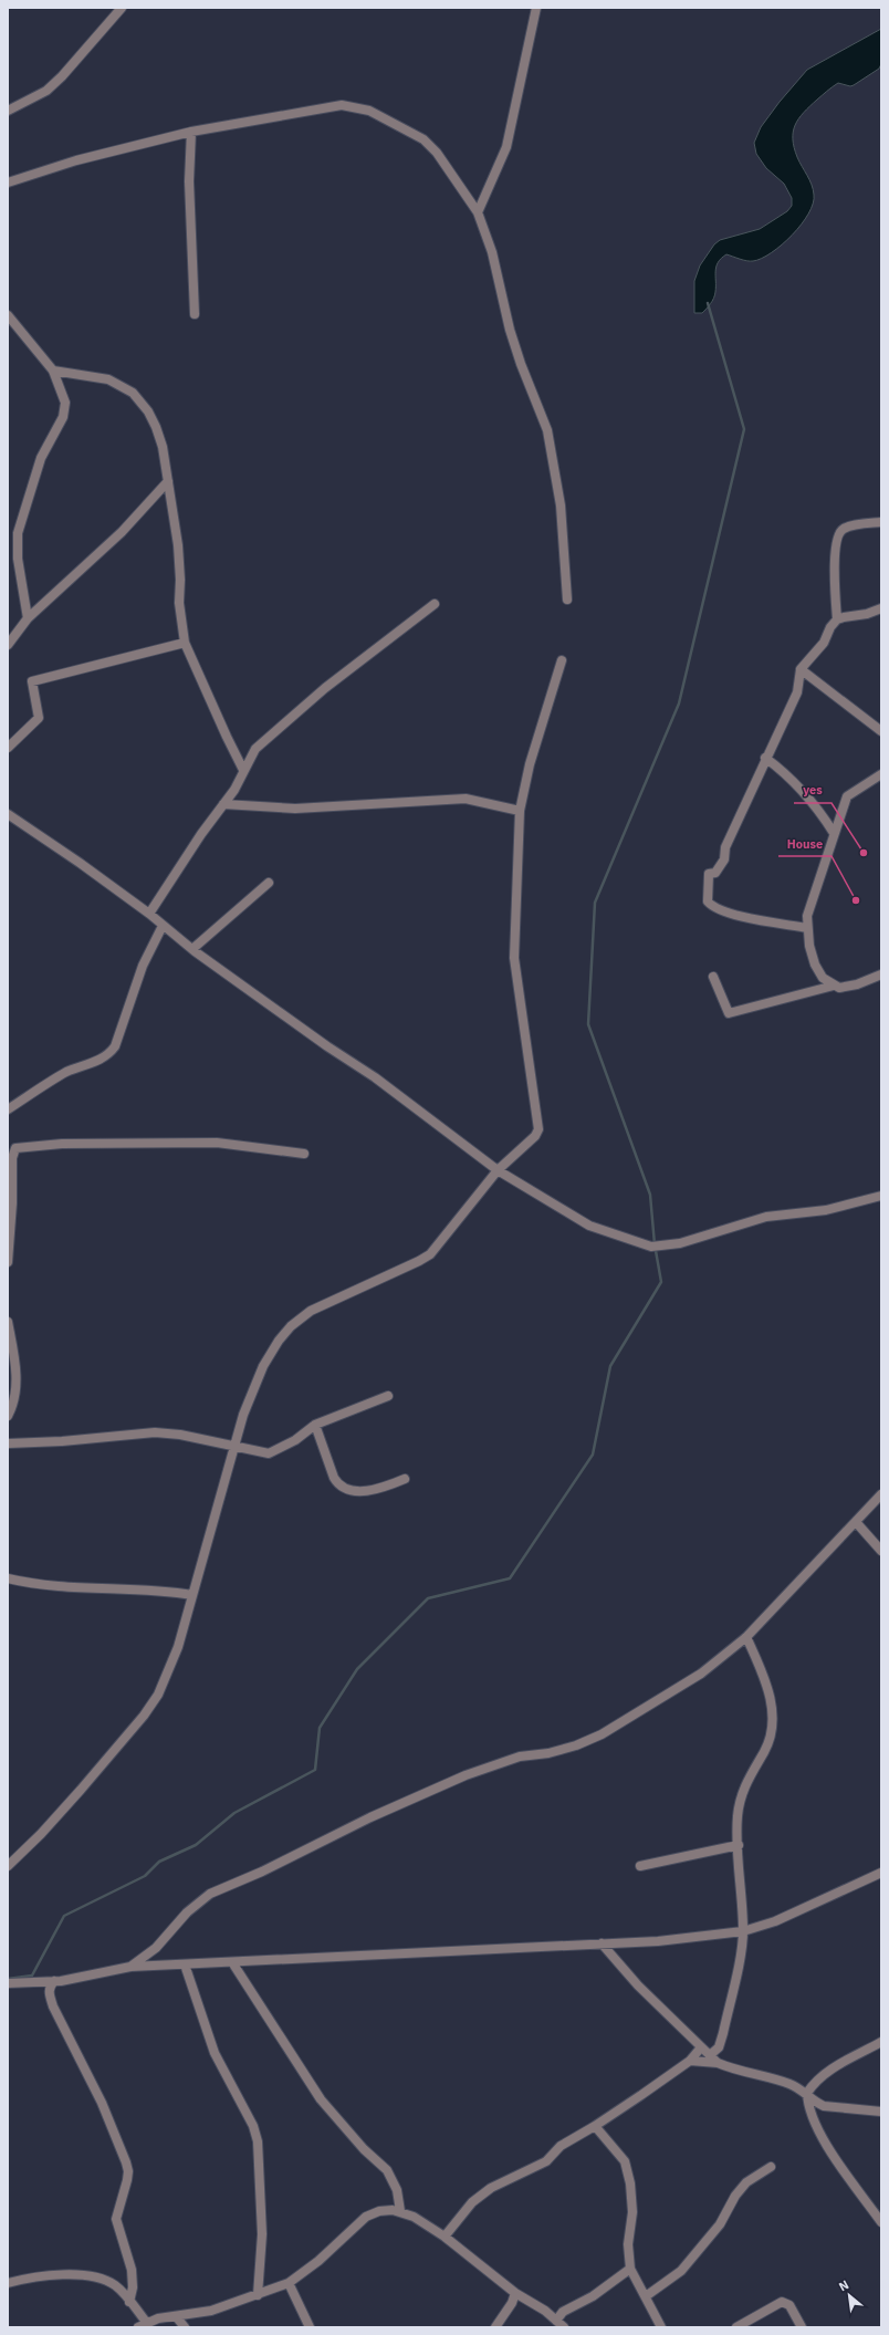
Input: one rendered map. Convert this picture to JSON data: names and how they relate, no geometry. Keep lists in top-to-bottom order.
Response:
{
  "places": ["yes", "House"],
  "north": "top left"
}
